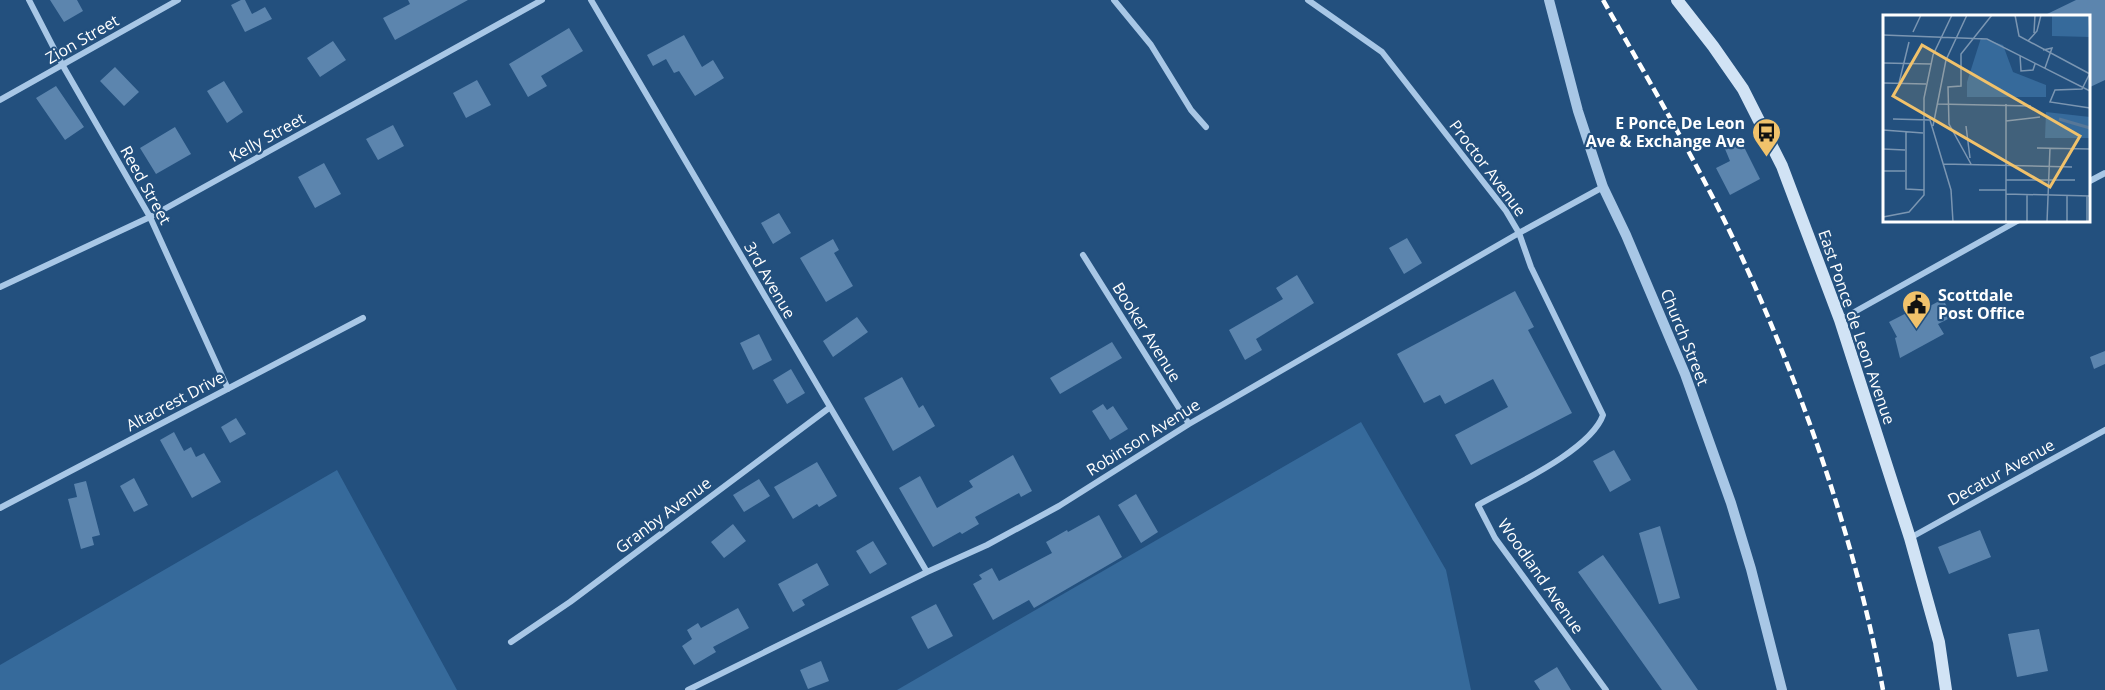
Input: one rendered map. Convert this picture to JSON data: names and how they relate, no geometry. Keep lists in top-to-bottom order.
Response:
{
  "streets": {
    "main road": ["East Ponce de Leon Avenue"],
    "street": [
      "Zion Street",
      "Kelly Street",
      "Proctor Avenue",
      "Reed Street",
      "3rd Avenue",
      "Booker Avenue",
      "Church Street",
      "Altacrest Drive",
      "Robinson Avenue",
      "Decatur Avenue",
      "Granby Avenue",
      "Woodland Avenue"
    ]
  },
  "crossings": [
    ["Zion Street", "Reed Street"],
    ["Kelly Street", "Reed Street"],
    ["Proctor Avenue", "Robinson Avenue"],
    ["Proctor Avenue", "Woodland Avenue"],
    ["Reed Street", "Altacrest Drive"],
    ["3rd Avenue", "Robinson Avenue"],
    ["3rd Avenue", "Granby Avenue"],
    ["East Ponce de Leon Avenue", "Decatur Avenue"],
    ["Booker Avenue", "Robinson Avenue"],
    ["Church Street", "Robinson Avenue"]
  ],
  "places": {
    "bus stop": ["E Ponce De Leon Ave & Exchange Ave"],
    "public building": ["Scottdale Post Office"]
  }
}
